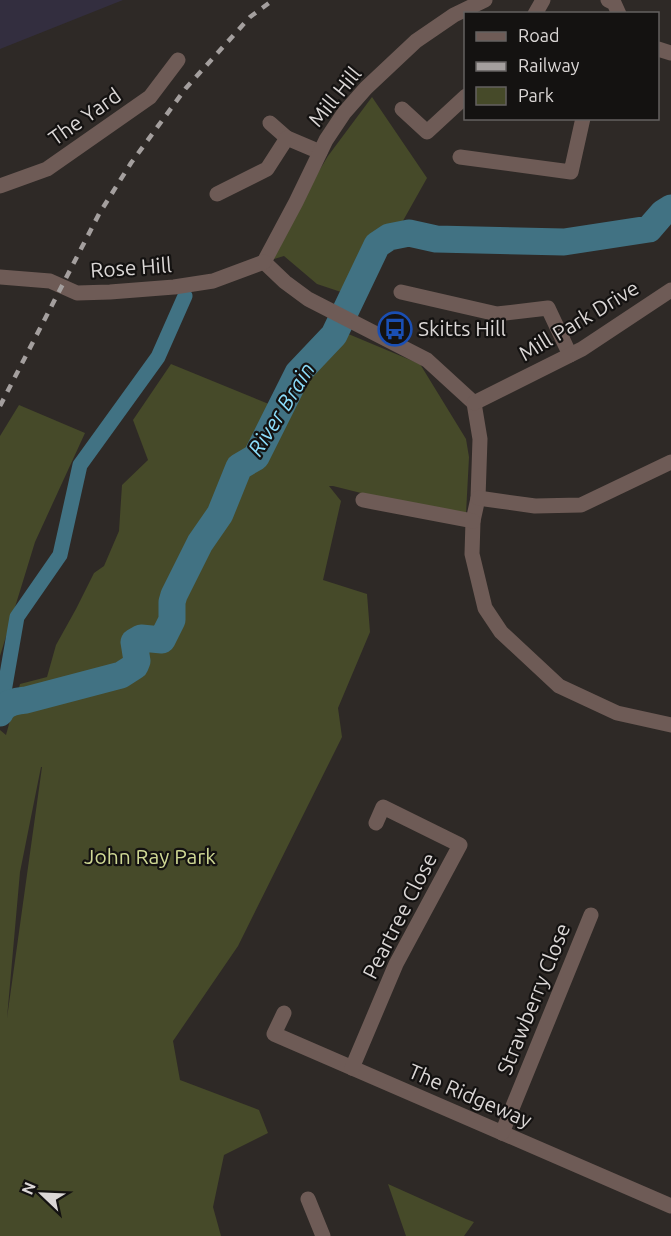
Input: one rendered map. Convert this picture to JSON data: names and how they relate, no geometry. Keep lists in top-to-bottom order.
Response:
{
  "streets": {
    "street": [
      "Mill Hill",
      "The Yard",
      "Rose Hill",
      "Mill Park Drive",
      "Peartree Close",
      "Strawberry Close",
      "The Ridgeway"
    ]
  },
  "crossings": [
    ["Mill Hill", "Rose Hill"],
    ["Peartree Close", "The Ridgeway"],
    ["Strawberry Close", "The Ridgeway"]
  ],
  "water": ["River Brain"],
  "parks": ["John Ray Park"],
  "places": {
    "bus stop": ["Skitts Hill"]
  },
  "legend": ["Road", "Railway", "Park"],
  "north": "top left"
}
